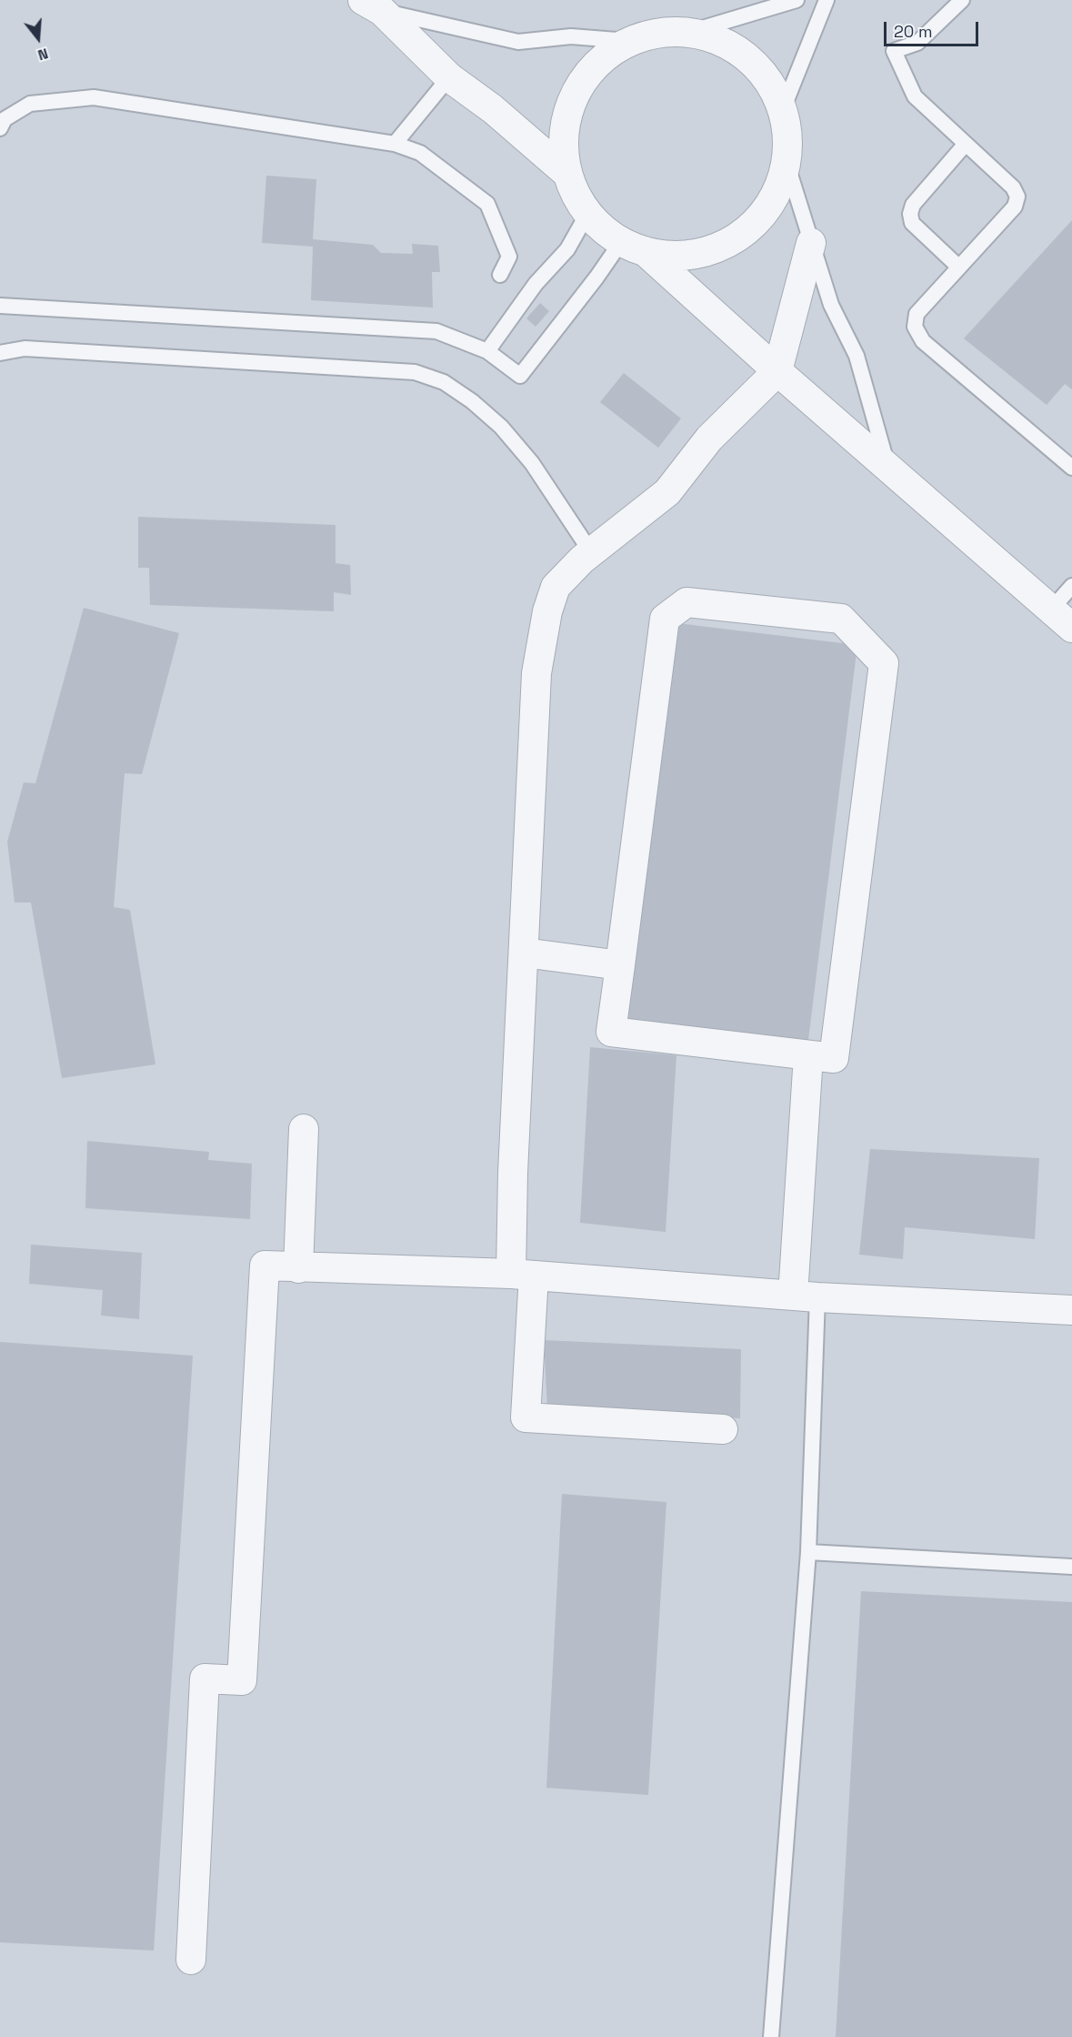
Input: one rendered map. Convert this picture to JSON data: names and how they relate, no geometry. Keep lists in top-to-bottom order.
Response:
{
  "scale_bar": "20 m",
  "north": "bottom"
}
